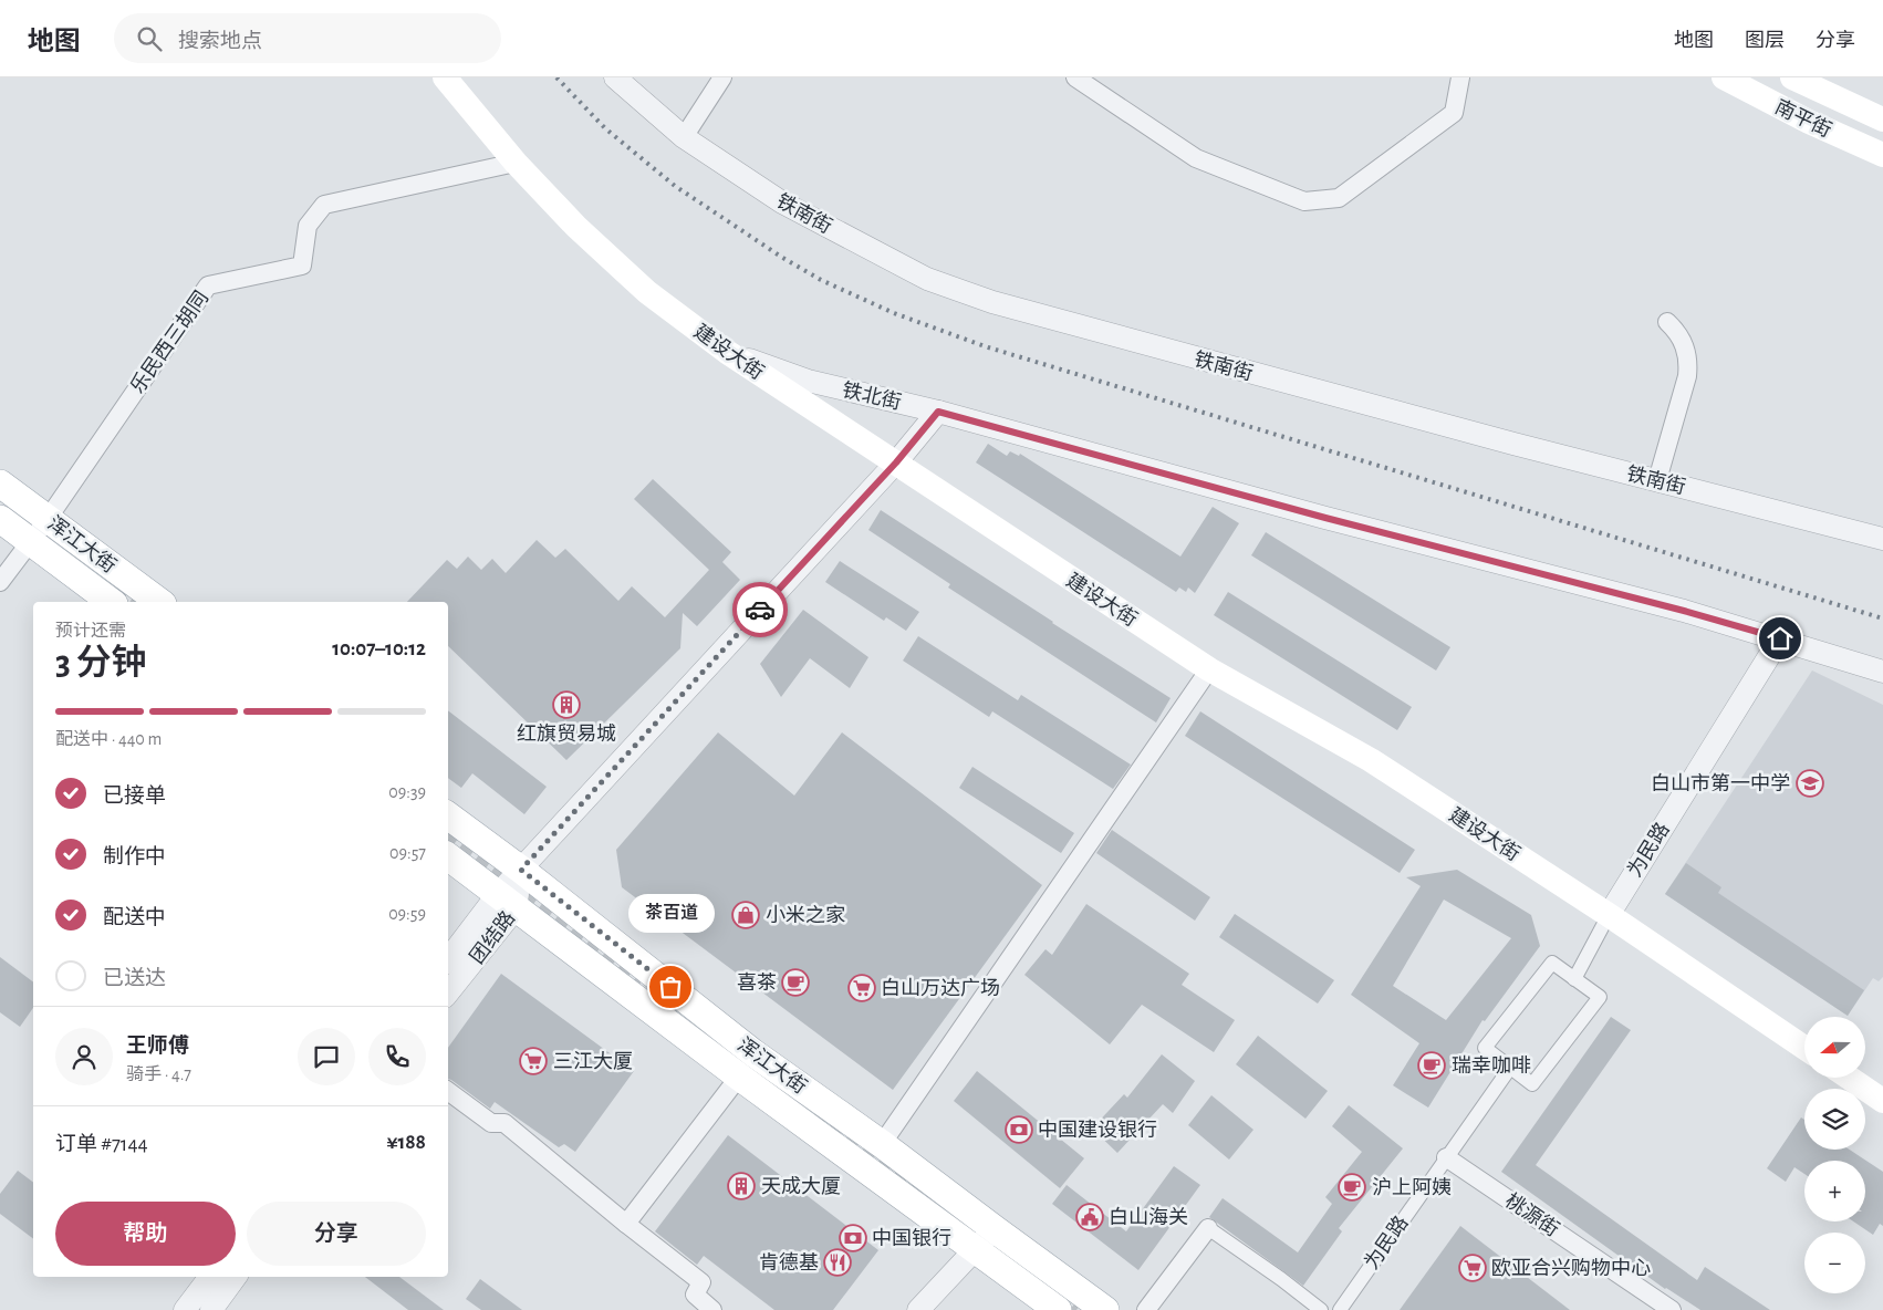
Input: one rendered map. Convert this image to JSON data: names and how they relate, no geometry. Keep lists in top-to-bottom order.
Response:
{
  "streets": {
    "main road": ["南平街", "建设大街", "浑江大街"],
    "street": [
      "铁南街",
      "乐民西三胡同",
      "铁北街",
      "为民路",
      "团结路",
      "桃源街"
    ]
  },
  "crossings": [
    ["乐民西三胡同", "建设大街"],
    ["乐民西三胡同", "浑江大街"],
    ["建设大街", "铁北街"],
    ["建设大街", "为民路"],
    ["建设大街", "团结路"],
    ["铁北街", "为民路"],
    ["铁北街", "团结路"],
    ["浑江大街", "团结路"],
    ["为民路", "桃源街"]
  ],
  "places": {
    "building": ["红旗贸易城", "天成大厦"],
    "school or university": ["白山市第一中学"],
    "shop": ["小米之家"],
    "cafe": ["喜茶", "瑞幸咖啡", "沪上阿姨"],
    "other": ["茶百道"],
    "supermarket": ["白山万达广场", "三江大厦", "欧亚合兴购物中心"],
    "bank": ["中国建设银行", "中国银行"],
    "public building": ["白山海关"],
    "restaurant": ["肯德基"]
  },
  "north": "left",
  "page": {
    "header": "地图",
    "search": "搜索地点",
    "nav": ["地图", "图层", "分享"],
    "heading": ["3 分钟", "预计还需", "10:07–10:12"],
    "panel": [
      "王师傅",
      "骑手 · 4.7",
      "订单 #7144",
      "¥188"
    ],
    "bar": "配送中 · 440 m",
    "list": [
      ["已接单", "09:39"],
      ["制作中", "09:57"],
      ["配送中", "09:59"],
      "已送达"
    ],
    "bubble": "茶百道",
    "map_buttons": ["+", "−"],
    "buttons": ["帮助", "分享"]
  }
}
